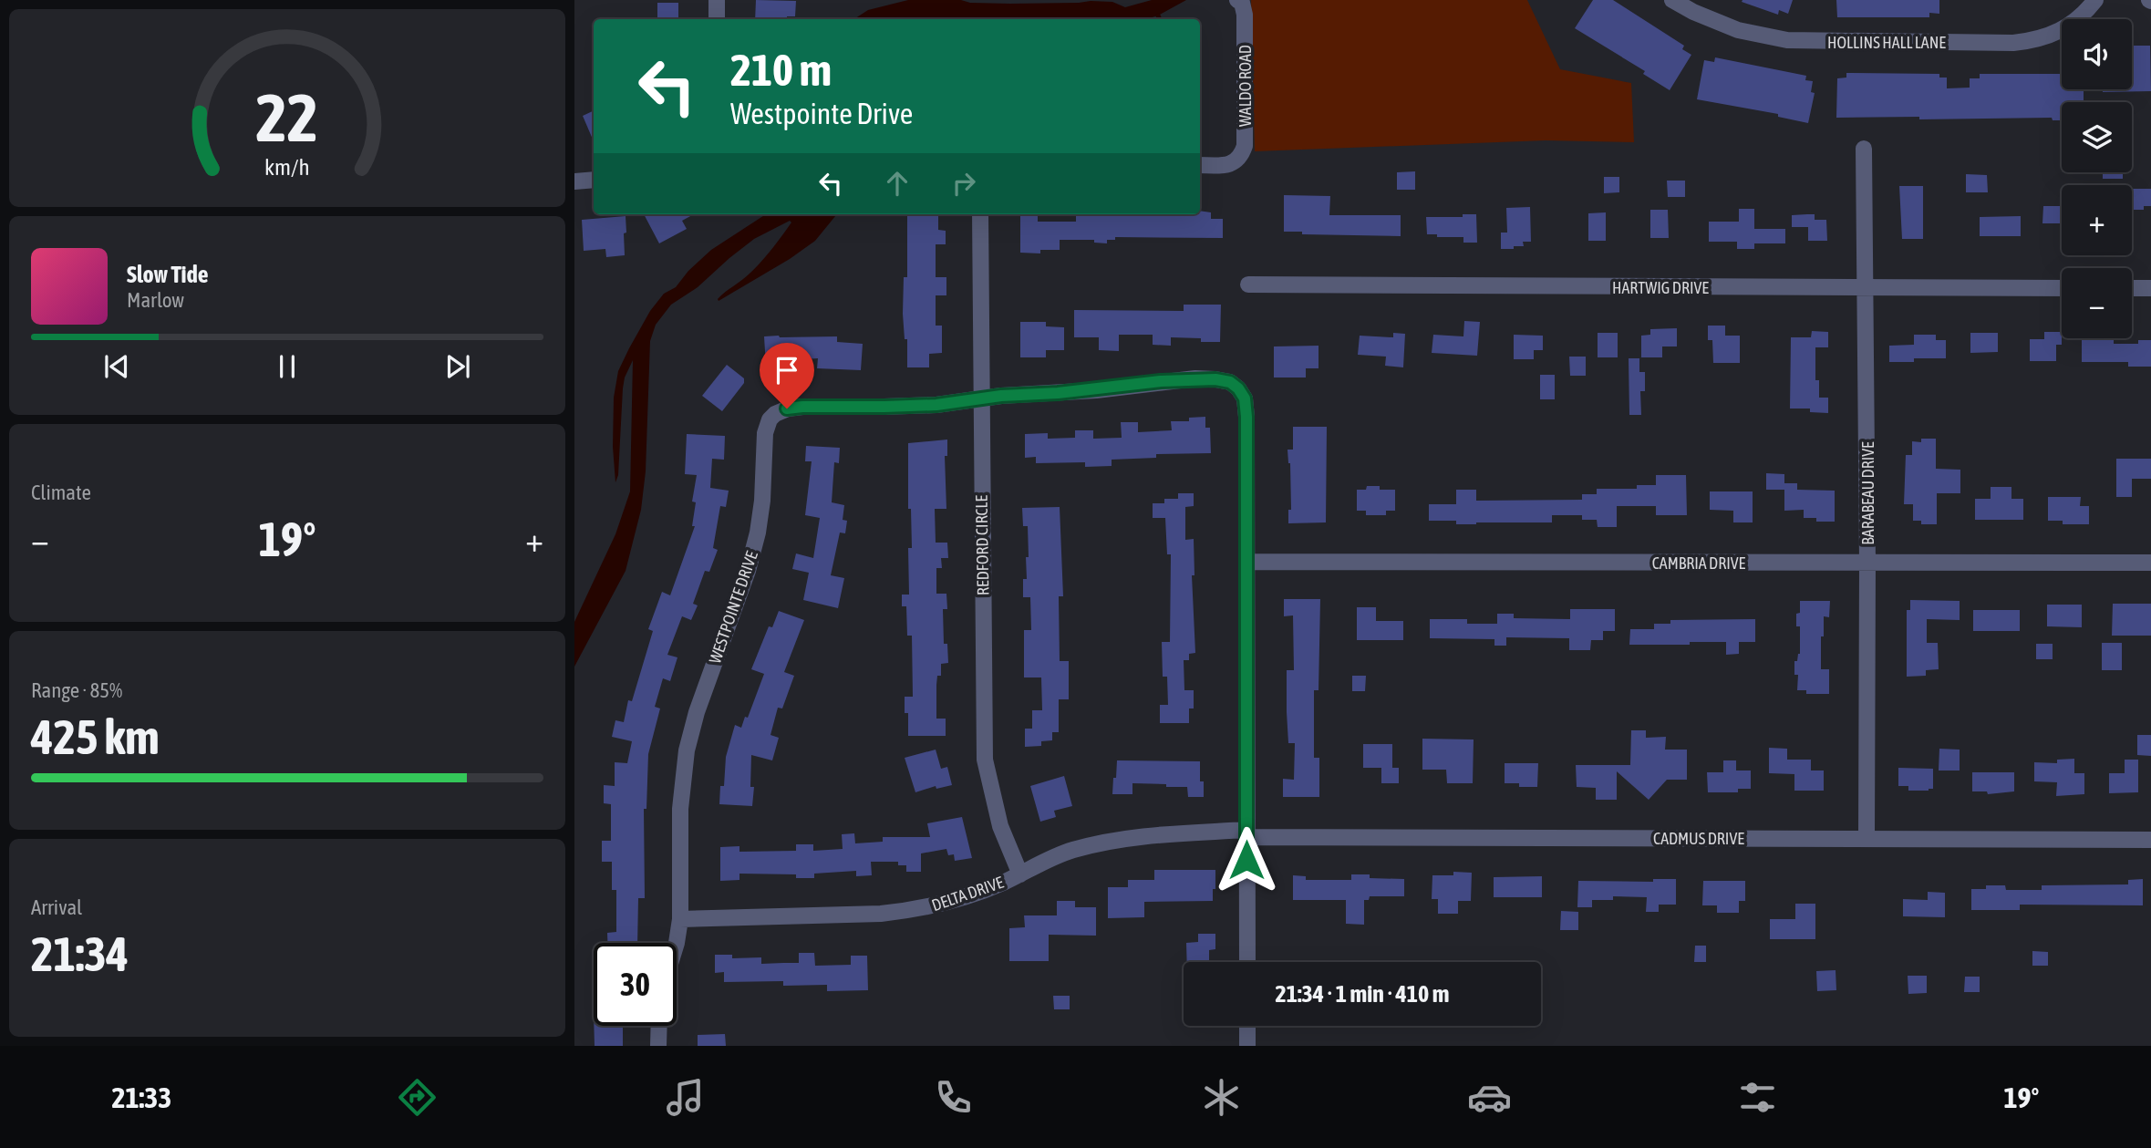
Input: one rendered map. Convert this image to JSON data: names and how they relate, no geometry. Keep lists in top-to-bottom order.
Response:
{
  "streets": {
    "street": [
      "HOLLINS HALL LANE",
      "WALDO ROAD",
      "HARTWIG DRIVE",
      "BARABEAU DRIVE",
      "REDFORD CIRCLE",
      "CAMBRIA DRIVE",
      "WESTPOINTE DRIVE",
      "CADMUS DRIVE",
      "DELTA DRIVE"
    ]
  },
  "crossings": [
    ["HARTWIG DRIVE", "BARABEAU DRIVE"],
    ["BARABEAU DRIVE", "CAMBRIA DRIVE"],
    ["BARABEAU DRIVE", "CADMUS DRIVE"],
    ["REDFORD CIRCLE", "WESTPOINTE DRIVE"],
    ["REDFORD CIRCLE", "DELTA DRIVE"],
    ["CAMBRIA DRIVE", "WESTPOINTE DRIVE"],
    ["WESTPOINTE DRIVE", "DELTA DRIVE"],
    ["CADMUS DRIVE", "DELTA DRIVE"]
  ],
  "page": {
    "map_buttons": ["+", "−"],
    "turn": ["210 m", "Westpointe Drive"],
    "song": ["Slow Tide", "Marlow"],
    "tile": [
      "Climate",
      ["Range · 85%", "425 km"],
      ["Arrival", "21:34"]
    ],
    "heat": ["−", "19°", "+"],
    "limit": "30",
    "trip": "21:34 · 1 min · 410 m",
    "tabs": ["21:33", "19°"],
    "gauge": ["22", "km/h"]
  }
}
